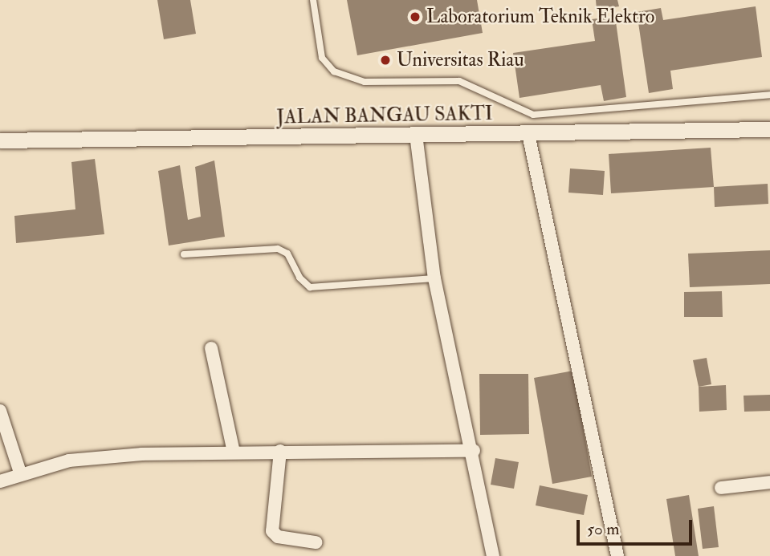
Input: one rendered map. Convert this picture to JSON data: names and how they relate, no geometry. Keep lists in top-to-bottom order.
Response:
{
  "streets": {
    "street": ["JALAN BANGAU SAKTI"]
  },
  "places": ["Laboratorium Teknik Elektro", "Universitas Riau"],
  "scale_bar": "50 m"
}
